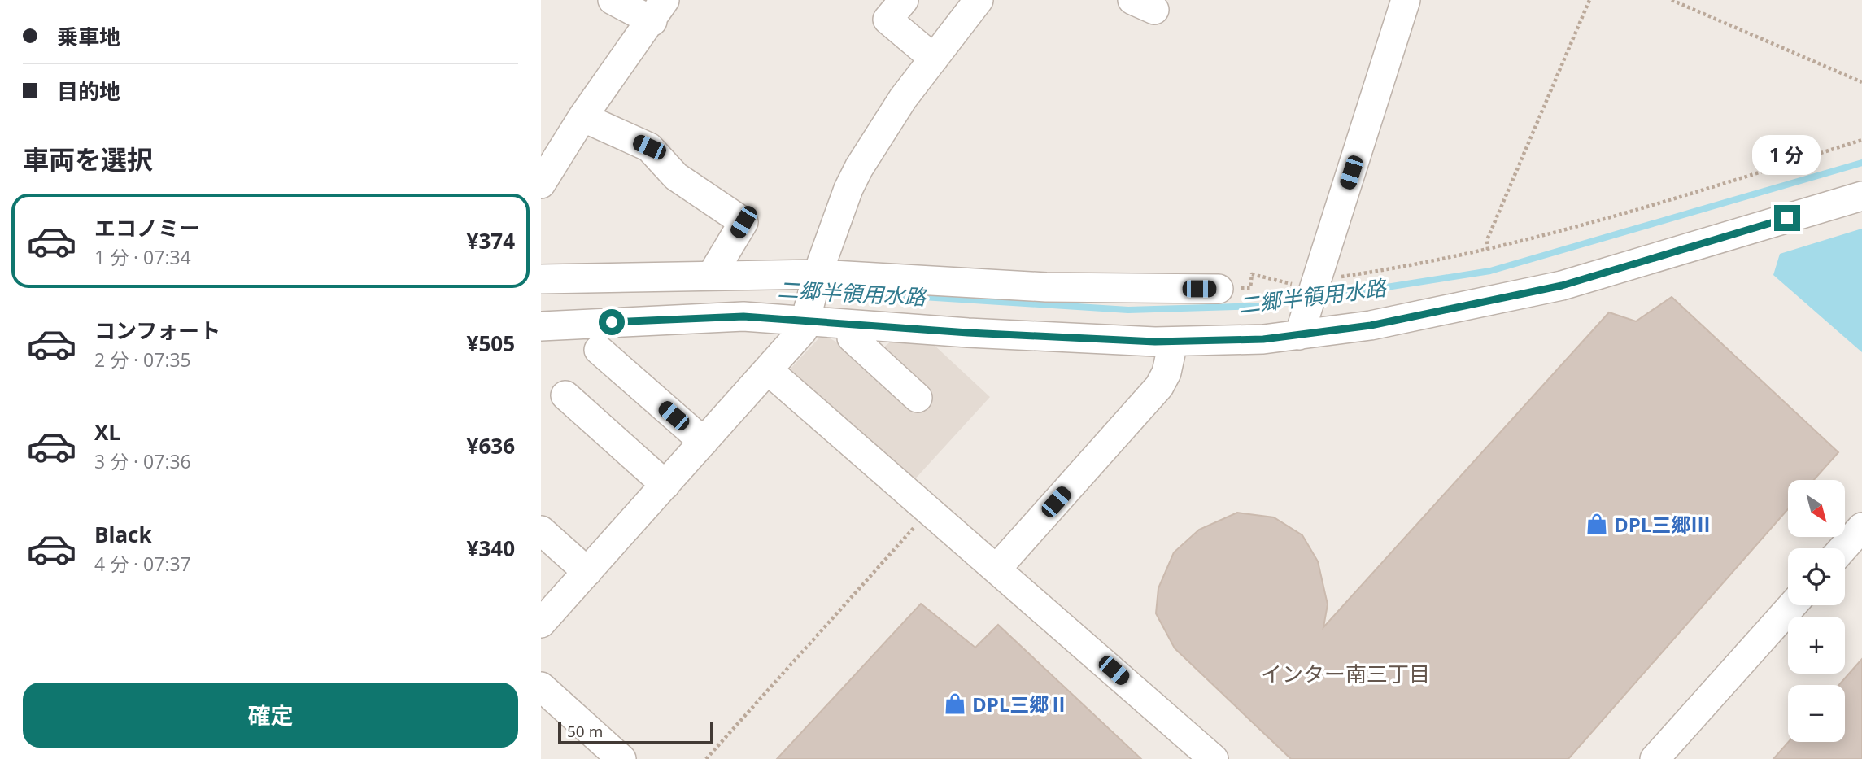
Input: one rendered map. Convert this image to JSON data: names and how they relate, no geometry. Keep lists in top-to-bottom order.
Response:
{
  "districts": ["インター南三丁目"],
  "water": ["二郷半領用水路"],
  "places": {
    "shop": ["DPL三郷Ⅲ", "DPL三郷Ⅱ"]
  },
  "scale_bar": "50 m",
  "north": "bottom right",
  "page": {
    "banner": ["乗車地", "目的地"],
    "heading": "車両を選択",
    "bubble": "1 分",
    "list": [
      {
        "name": "エコノミー",
        "note": "1 分 · 07:34",
        "value": "¥374"
      },
      {
        "name": "コンフォート",
        "note": "2 分 · 07:35",
        "value": "¥505"
      },
      {
        "name": "XL",
        "note": "3 分 · 07:36",
        "value": "¥636"
      },
      {
        "name": "Black",
        "note": "4 分 · 07:37",
        "value": "¥340"
      }
    ],
    "map_buttons": ["+", "−"],
    "buttons": "確定",
    "scale": "50 m"
  }
}
